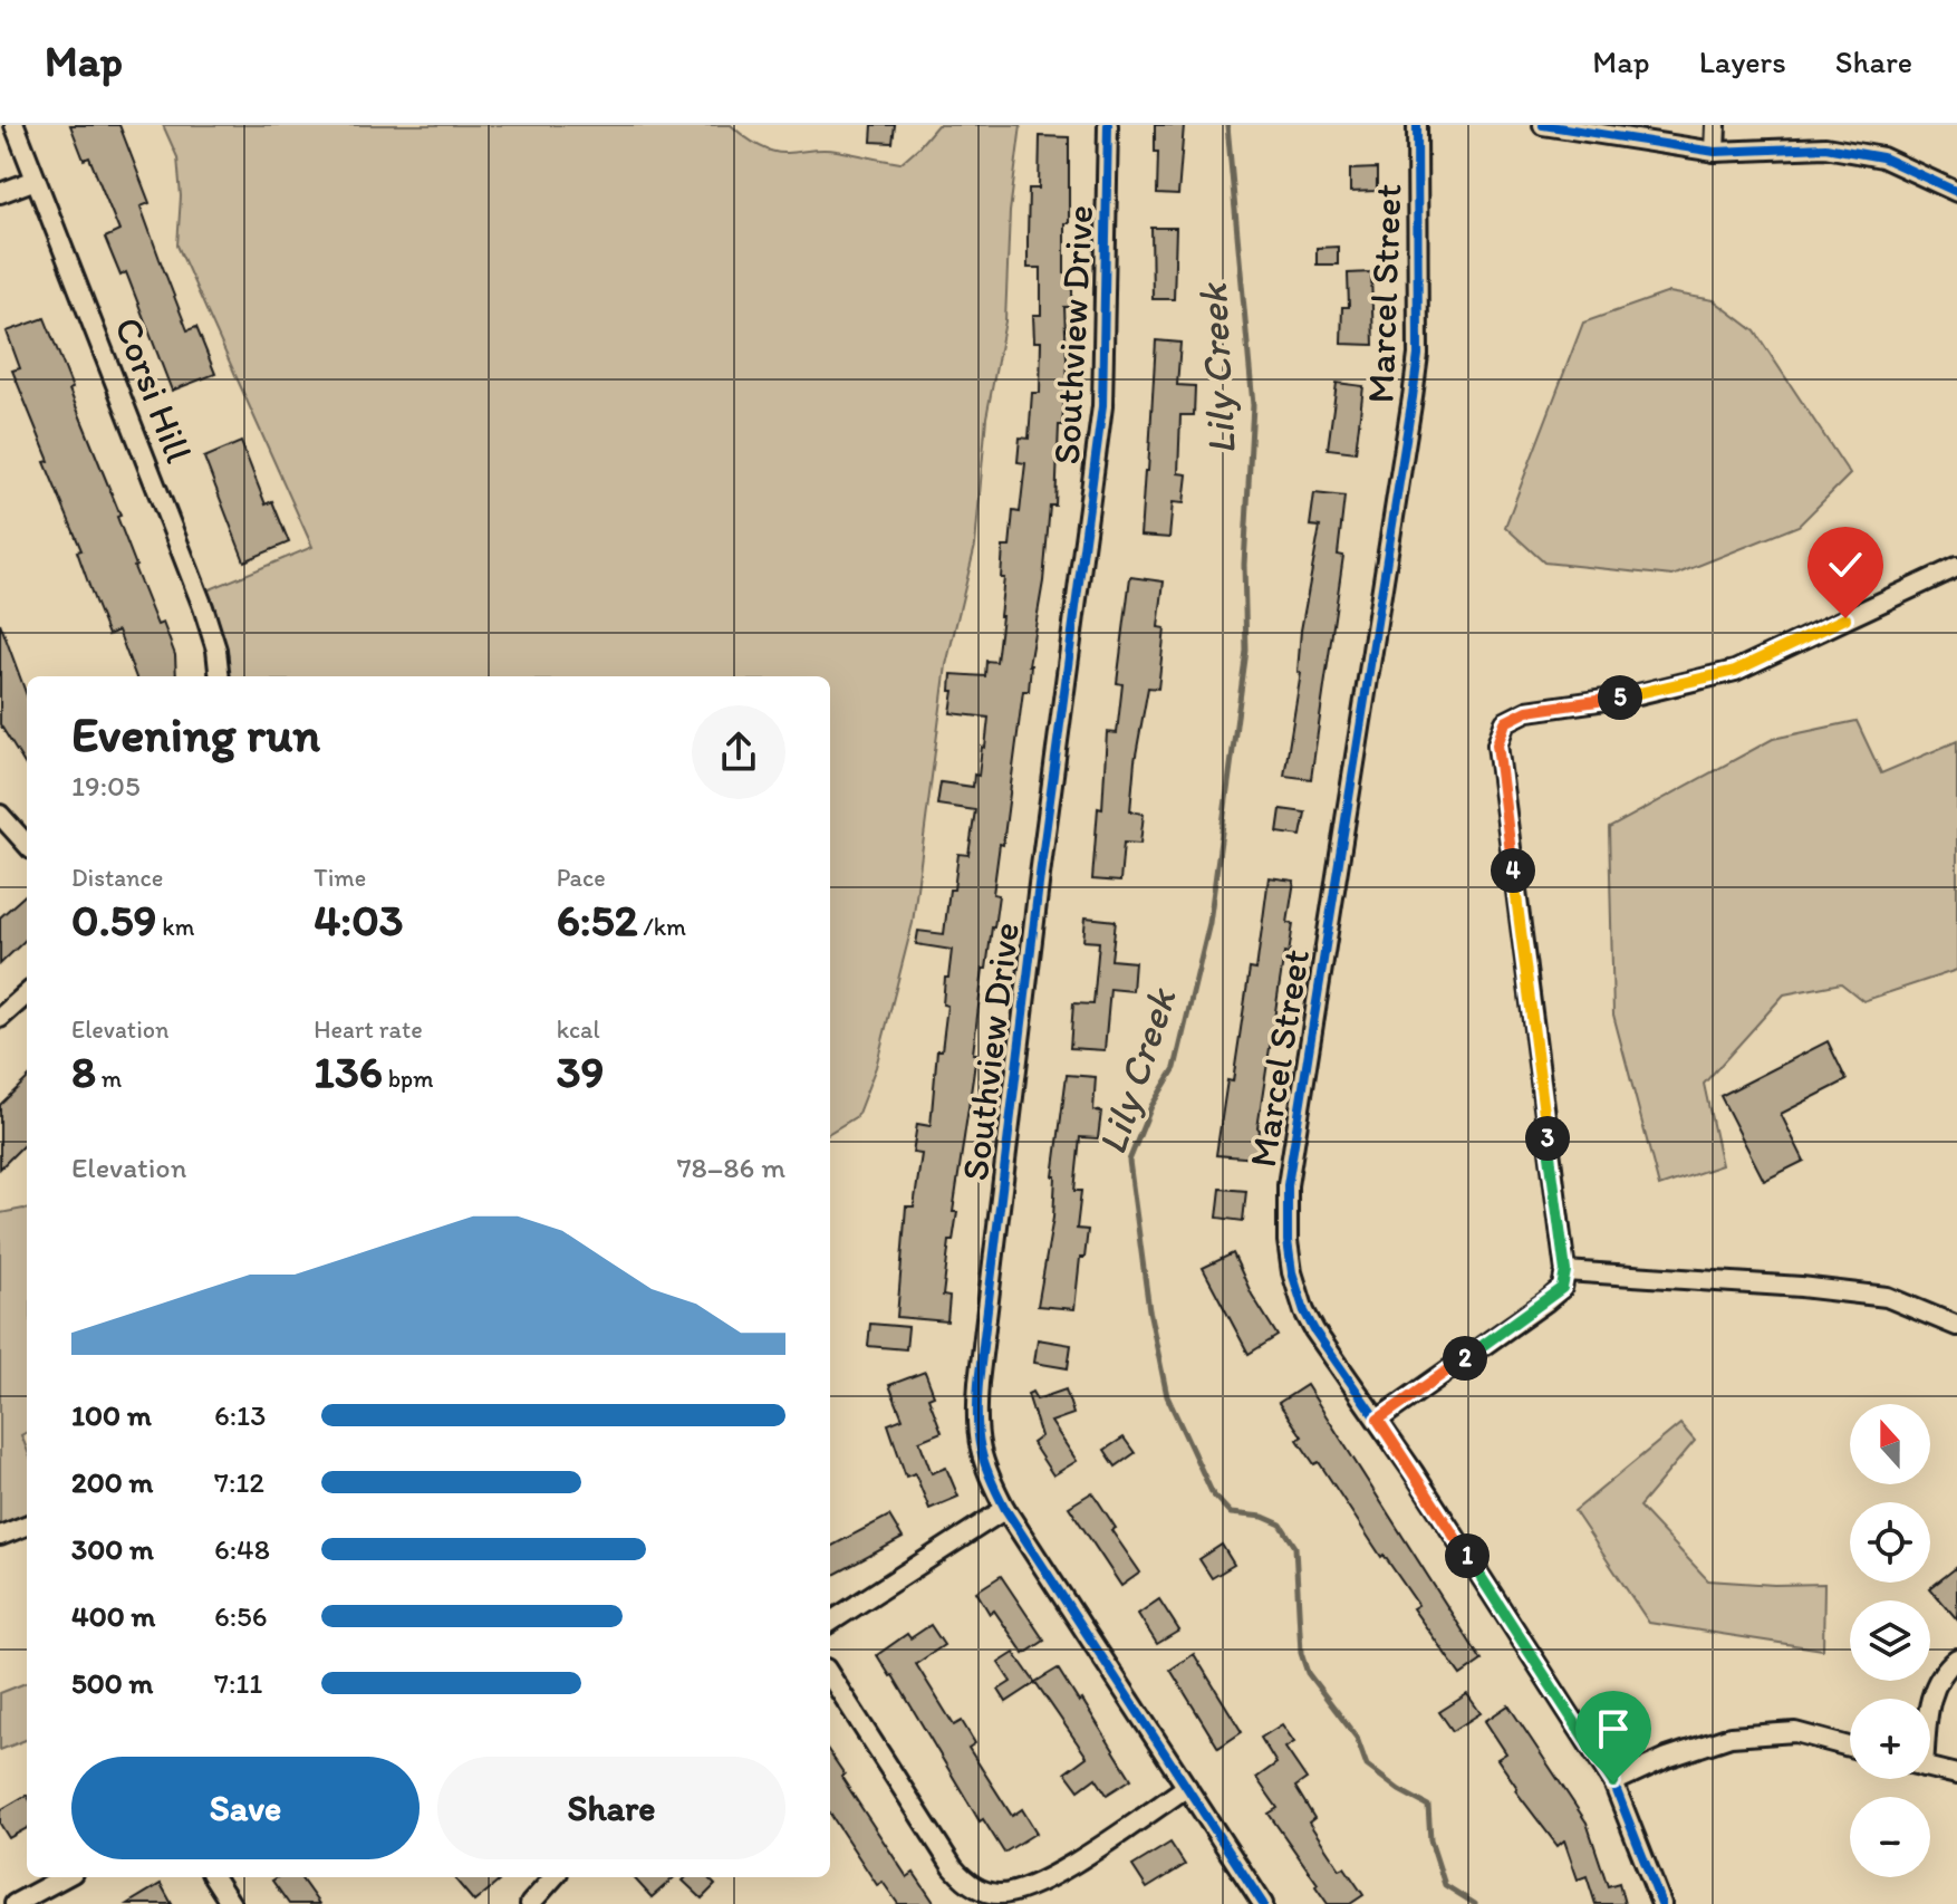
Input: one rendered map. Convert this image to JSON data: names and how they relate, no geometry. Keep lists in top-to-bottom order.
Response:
{
  "streets": {
    "street": ["Marcel Street", "Southview Drive", "Corsi Hill"]
  },
  "water": ["Lily Creek"],
  "north": "top",
  "page": {
    "header": "Map",
    "nav": ["Map", "Layers", "Share"],
    "pins": [
      "5",
      "4",
      "3",
      "2",
      "1"
    ],
    "heading": ["Evening run", "19:05"],
    "stats": [
      ["Distance", "0.59 km"],
      ["Time", "4:03"],
      ["Pace", "6:52 /km"],
      ["Elevation", "8 m"],
      ["Heart rate", "136 bpm"],
      ["kcal", "39"]
    ],
    "chart": ["Elevation", "78–86 m"],
    "list": [
      {
        "name": "100 m",
        "note": "6:13"
      },
      {
        "name": "200 m",
        "note": "7:12"
      },
      {
        "name": "300 m",
        "note": "6:48"
      },
      {
        "name": "400 m",
        "note": "6:56"
      },
      {
        "name": "500 m",
        "note": "7:11"
      }
    ],
    "map_buttons": ["+", "−"],
    "buttons": ["Save", "Share"]
  }
}
